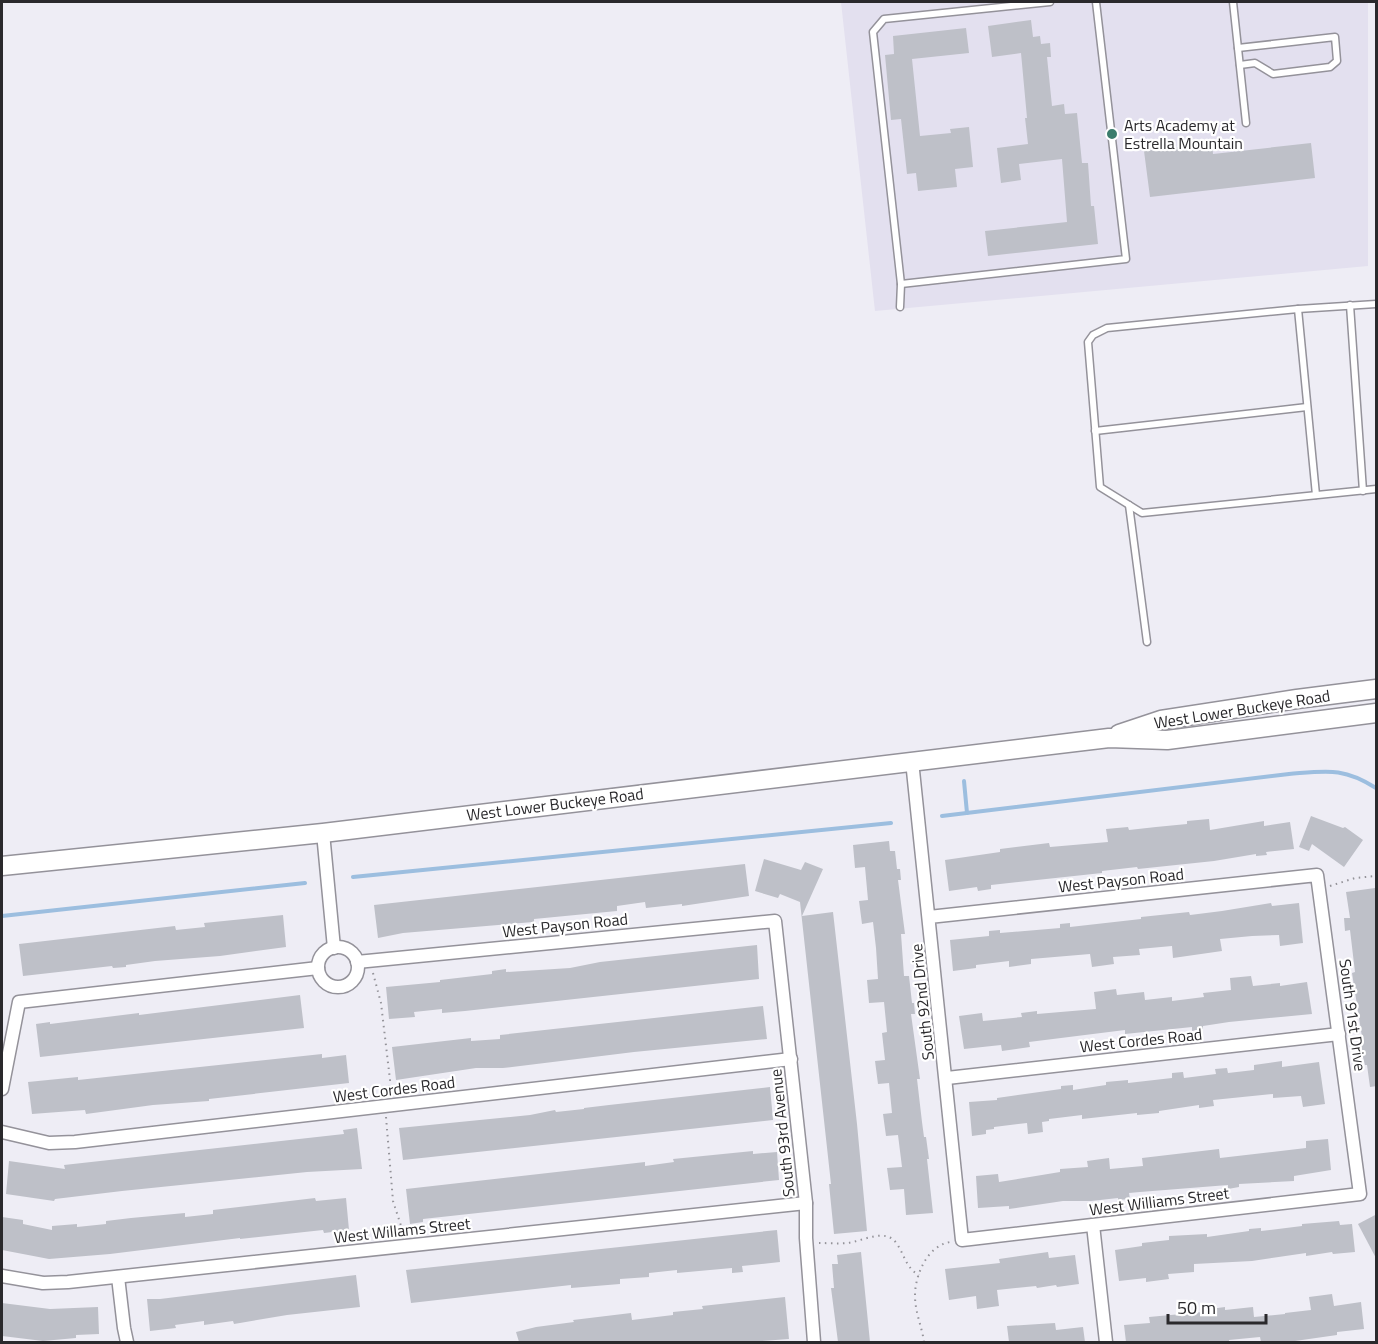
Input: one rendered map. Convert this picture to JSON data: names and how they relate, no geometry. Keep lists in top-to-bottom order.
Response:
{
  "streets": {
    "main road": ["West Lower Buckeye Road"],
    "street": [
      "West Payson Road",
      "South 92nd Drive",
      "South 91st Drive",
      "West Cordes Road",
      "South 93rd Avenue",
      "West Williams Street",
      "West Willams Street"
    ]
  },
  "crossings": [
    ["West Lower Buckeye Road", "South 92nd Drive"],
    ["West Payson Road", "South 92nd Drive"],
    ["West Payson Road", "South 91st Drive"],
    ["West Payson Road", "South 93rd Avenue"],
    ["South 92nd Drive", "West Cordes Road"],
    ["South 92nd Drive", "West Williams Street"],
    ["South 91st Drive", "West Cordes Road"],
    ["South 91st Drive", "West Williams Street"],
    ["West Cordes Road", "South 93rd Avenue"],
    ["South 93rd Avenue", "West Willams Street"]
  ],
  "places": ["Arts Academy at Estrella Mountain"],
  "scale_bar": "50 m"
}
